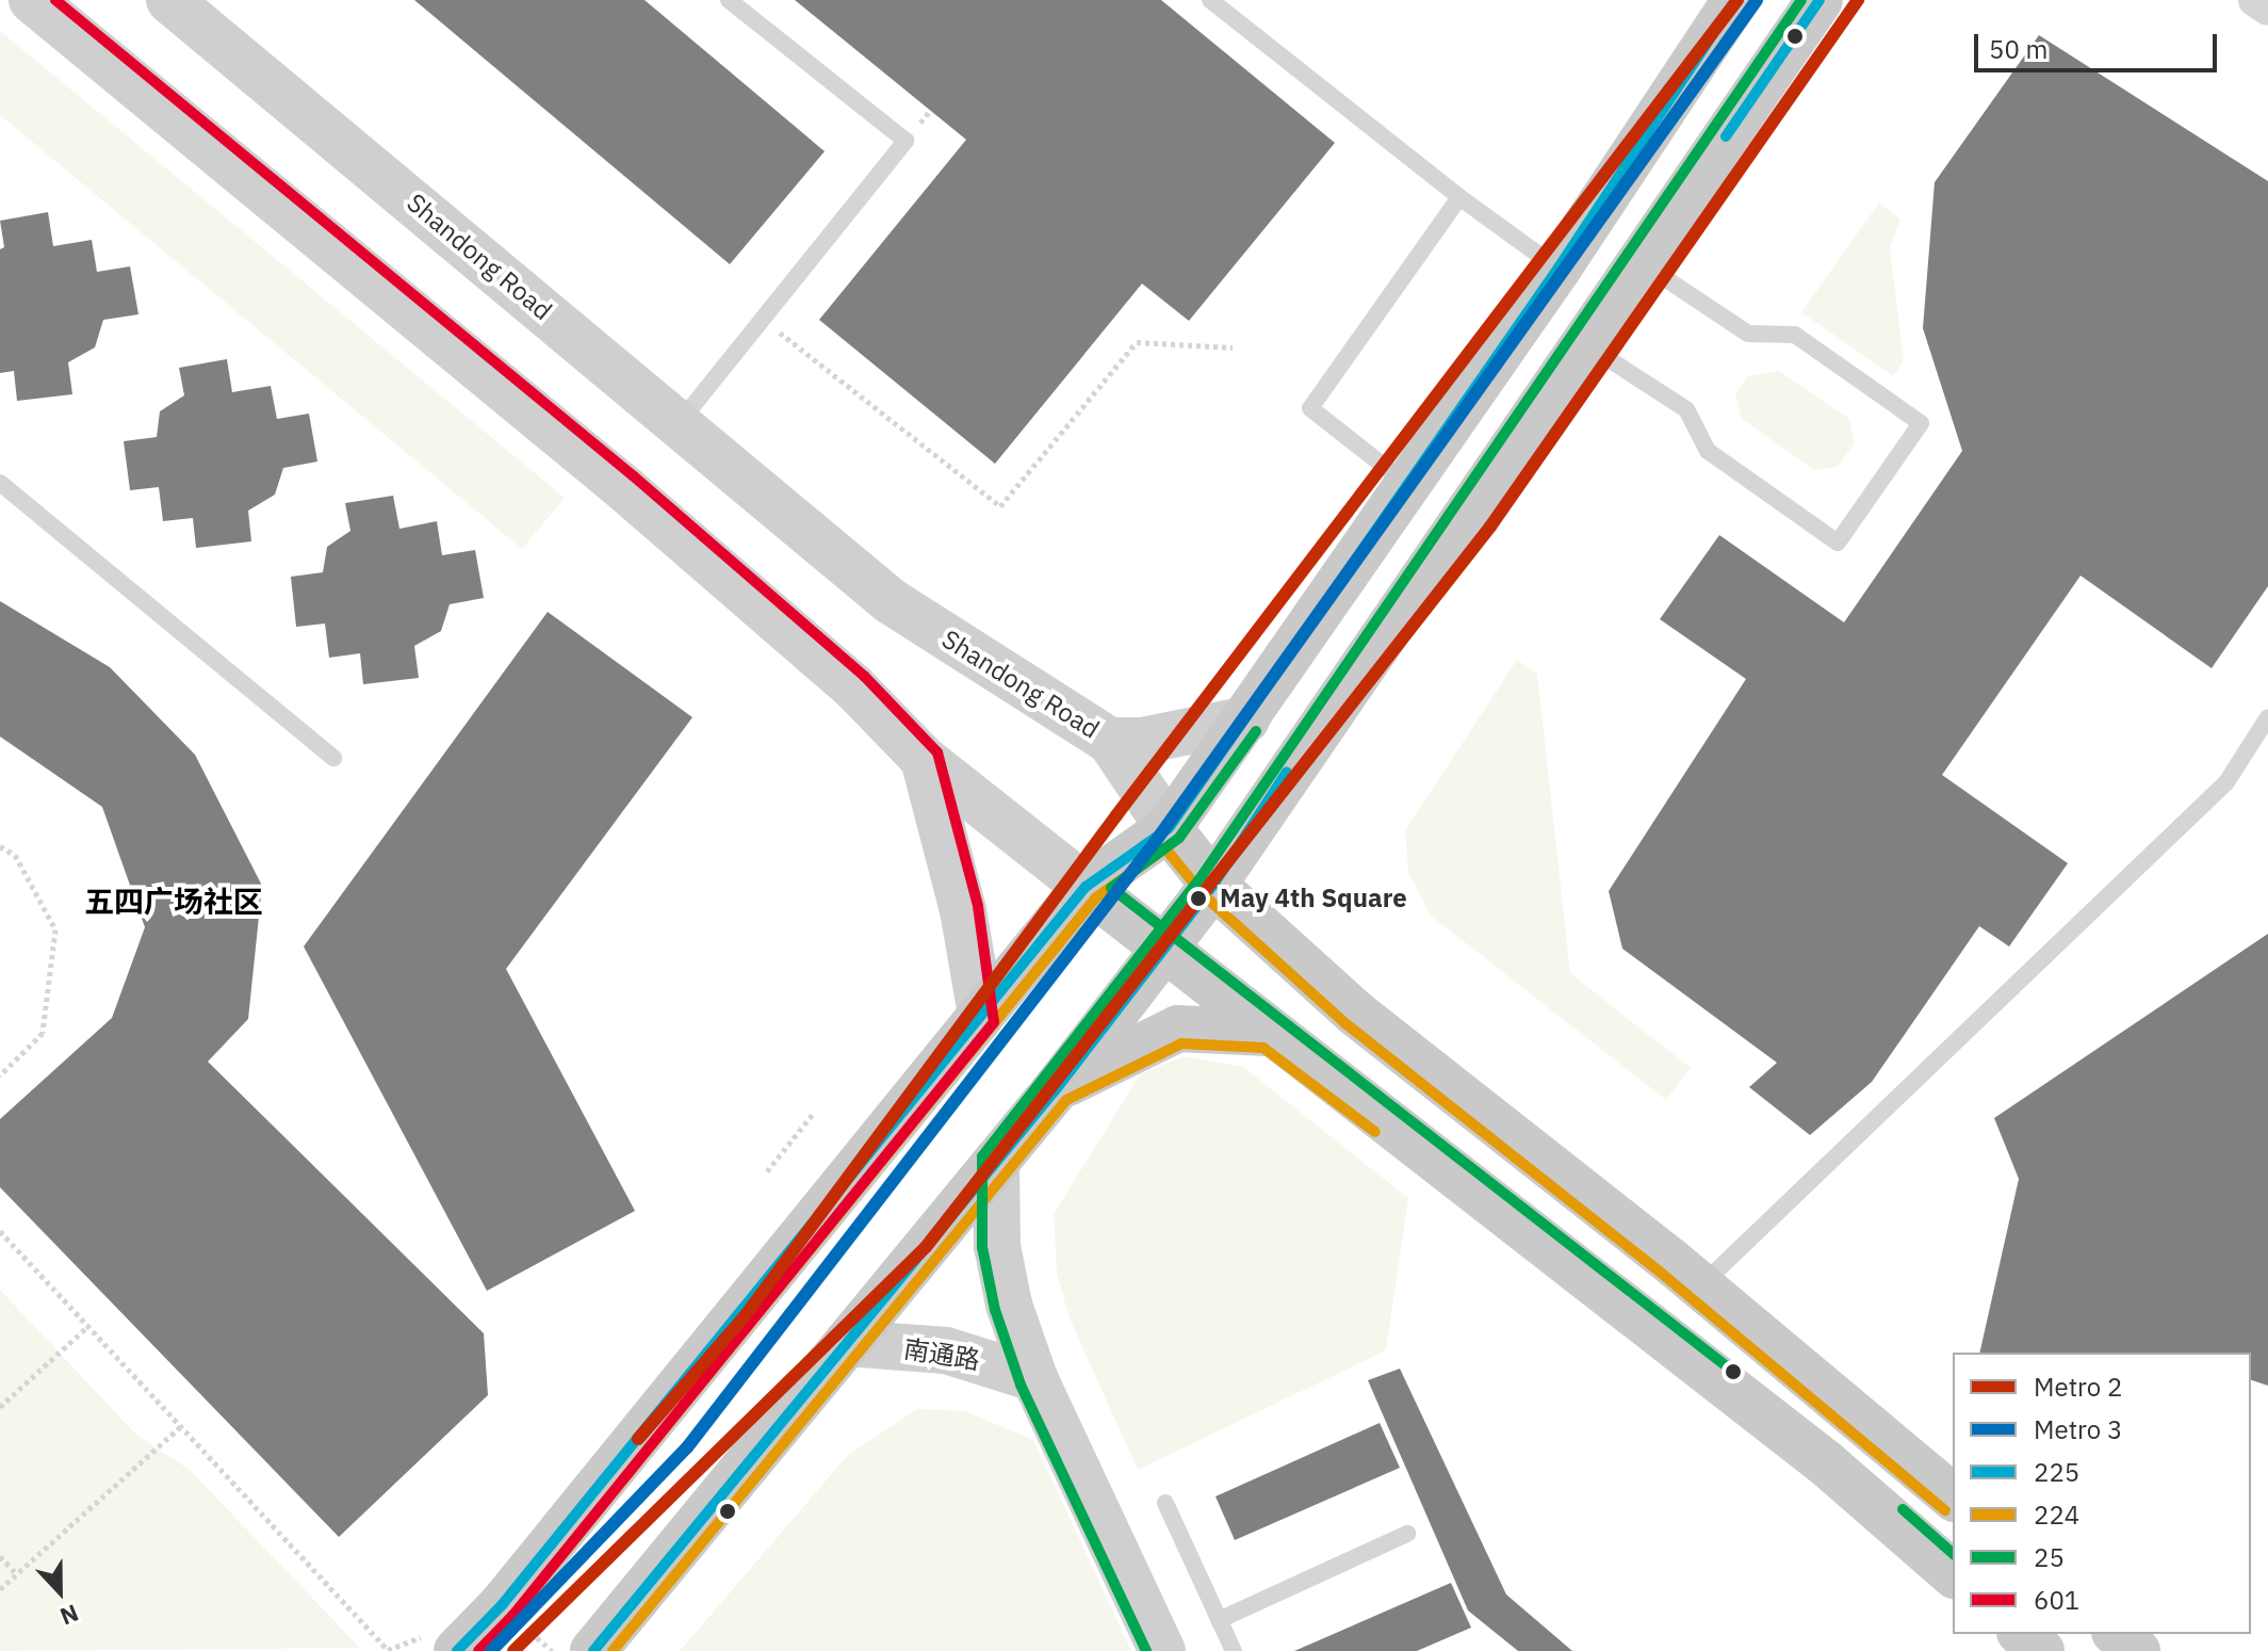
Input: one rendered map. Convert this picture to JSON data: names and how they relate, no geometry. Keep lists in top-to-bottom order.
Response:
{
  "streets": {
    "main road": ["Shandong Road", "南通路"]
  },
  "districts": ["五四广场社区"],
  "places": ["May 4th Square"],
  "lines": [
    "metro line 2",
    "metro line 3",
    "transit line 225",
    "transit line 25",
    "transit line 601",
    "transit line 224"
  ],
  "legend": [
    "Metro 2",
    "Metro 3",
    "225",
    "224",
    "25",
    "601"
  ],
  "scale_bar": "50 m",
  "north": "bottom"
}
